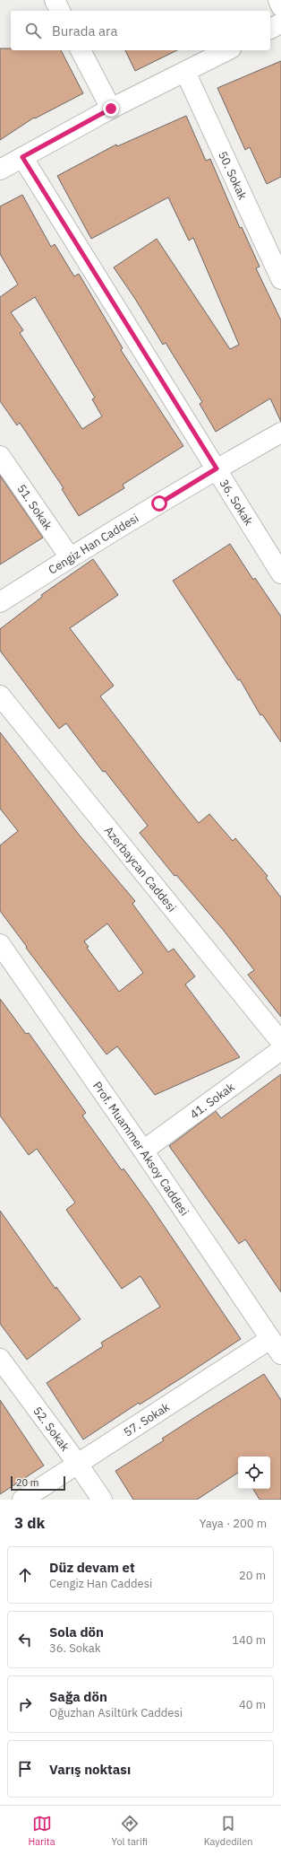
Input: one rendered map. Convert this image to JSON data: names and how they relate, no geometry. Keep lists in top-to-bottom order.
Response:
{
  "streets": {
    "street": [
      "50. Sokak",
      "36. Sokak",
      "51. Sokak",
      "Cengiz Han Caddesi",
      "Azerbaycan Caddesi",
      "41. Sokak",
      "Prof. Muammer Aksoy Caddesi",
      "57. Sokak",
      "52. Sokak"
    ]
  },
  "crossings": [
    ["36. Sokak", "Cengiz Han Caddesi"],
    ["51. Sokak", "Cengiz Han Caddesi"],
    ["41. Sokak", "Prof. Muammer Aksoy Caddesi"],
    ["Prof. Muammer Aksoy Caddesi", "57. Sokak"],
    ["57. Sokak", "52. Sokak"]
  ],
  "scale_bar": "20 m",
  "page": {
    "search": "Burada ara",
    "scale": "20 m",
    "heading": ["3 dk", "Yaya · 200 m"],
    "list": [
      ["Düz devam et", "Cengiz Han Caddesi", "20 m"],
      ["Sola dön", "36. Sokak", "140 m"],
      ["Sağa dön", "Oğuzhan Asiltürk Caddesi", "40 m"],
      "Varış noktası"
    ],
    "nav": ["Harita", "Yol tarifi", "Kaydedilen"]
  }
}
